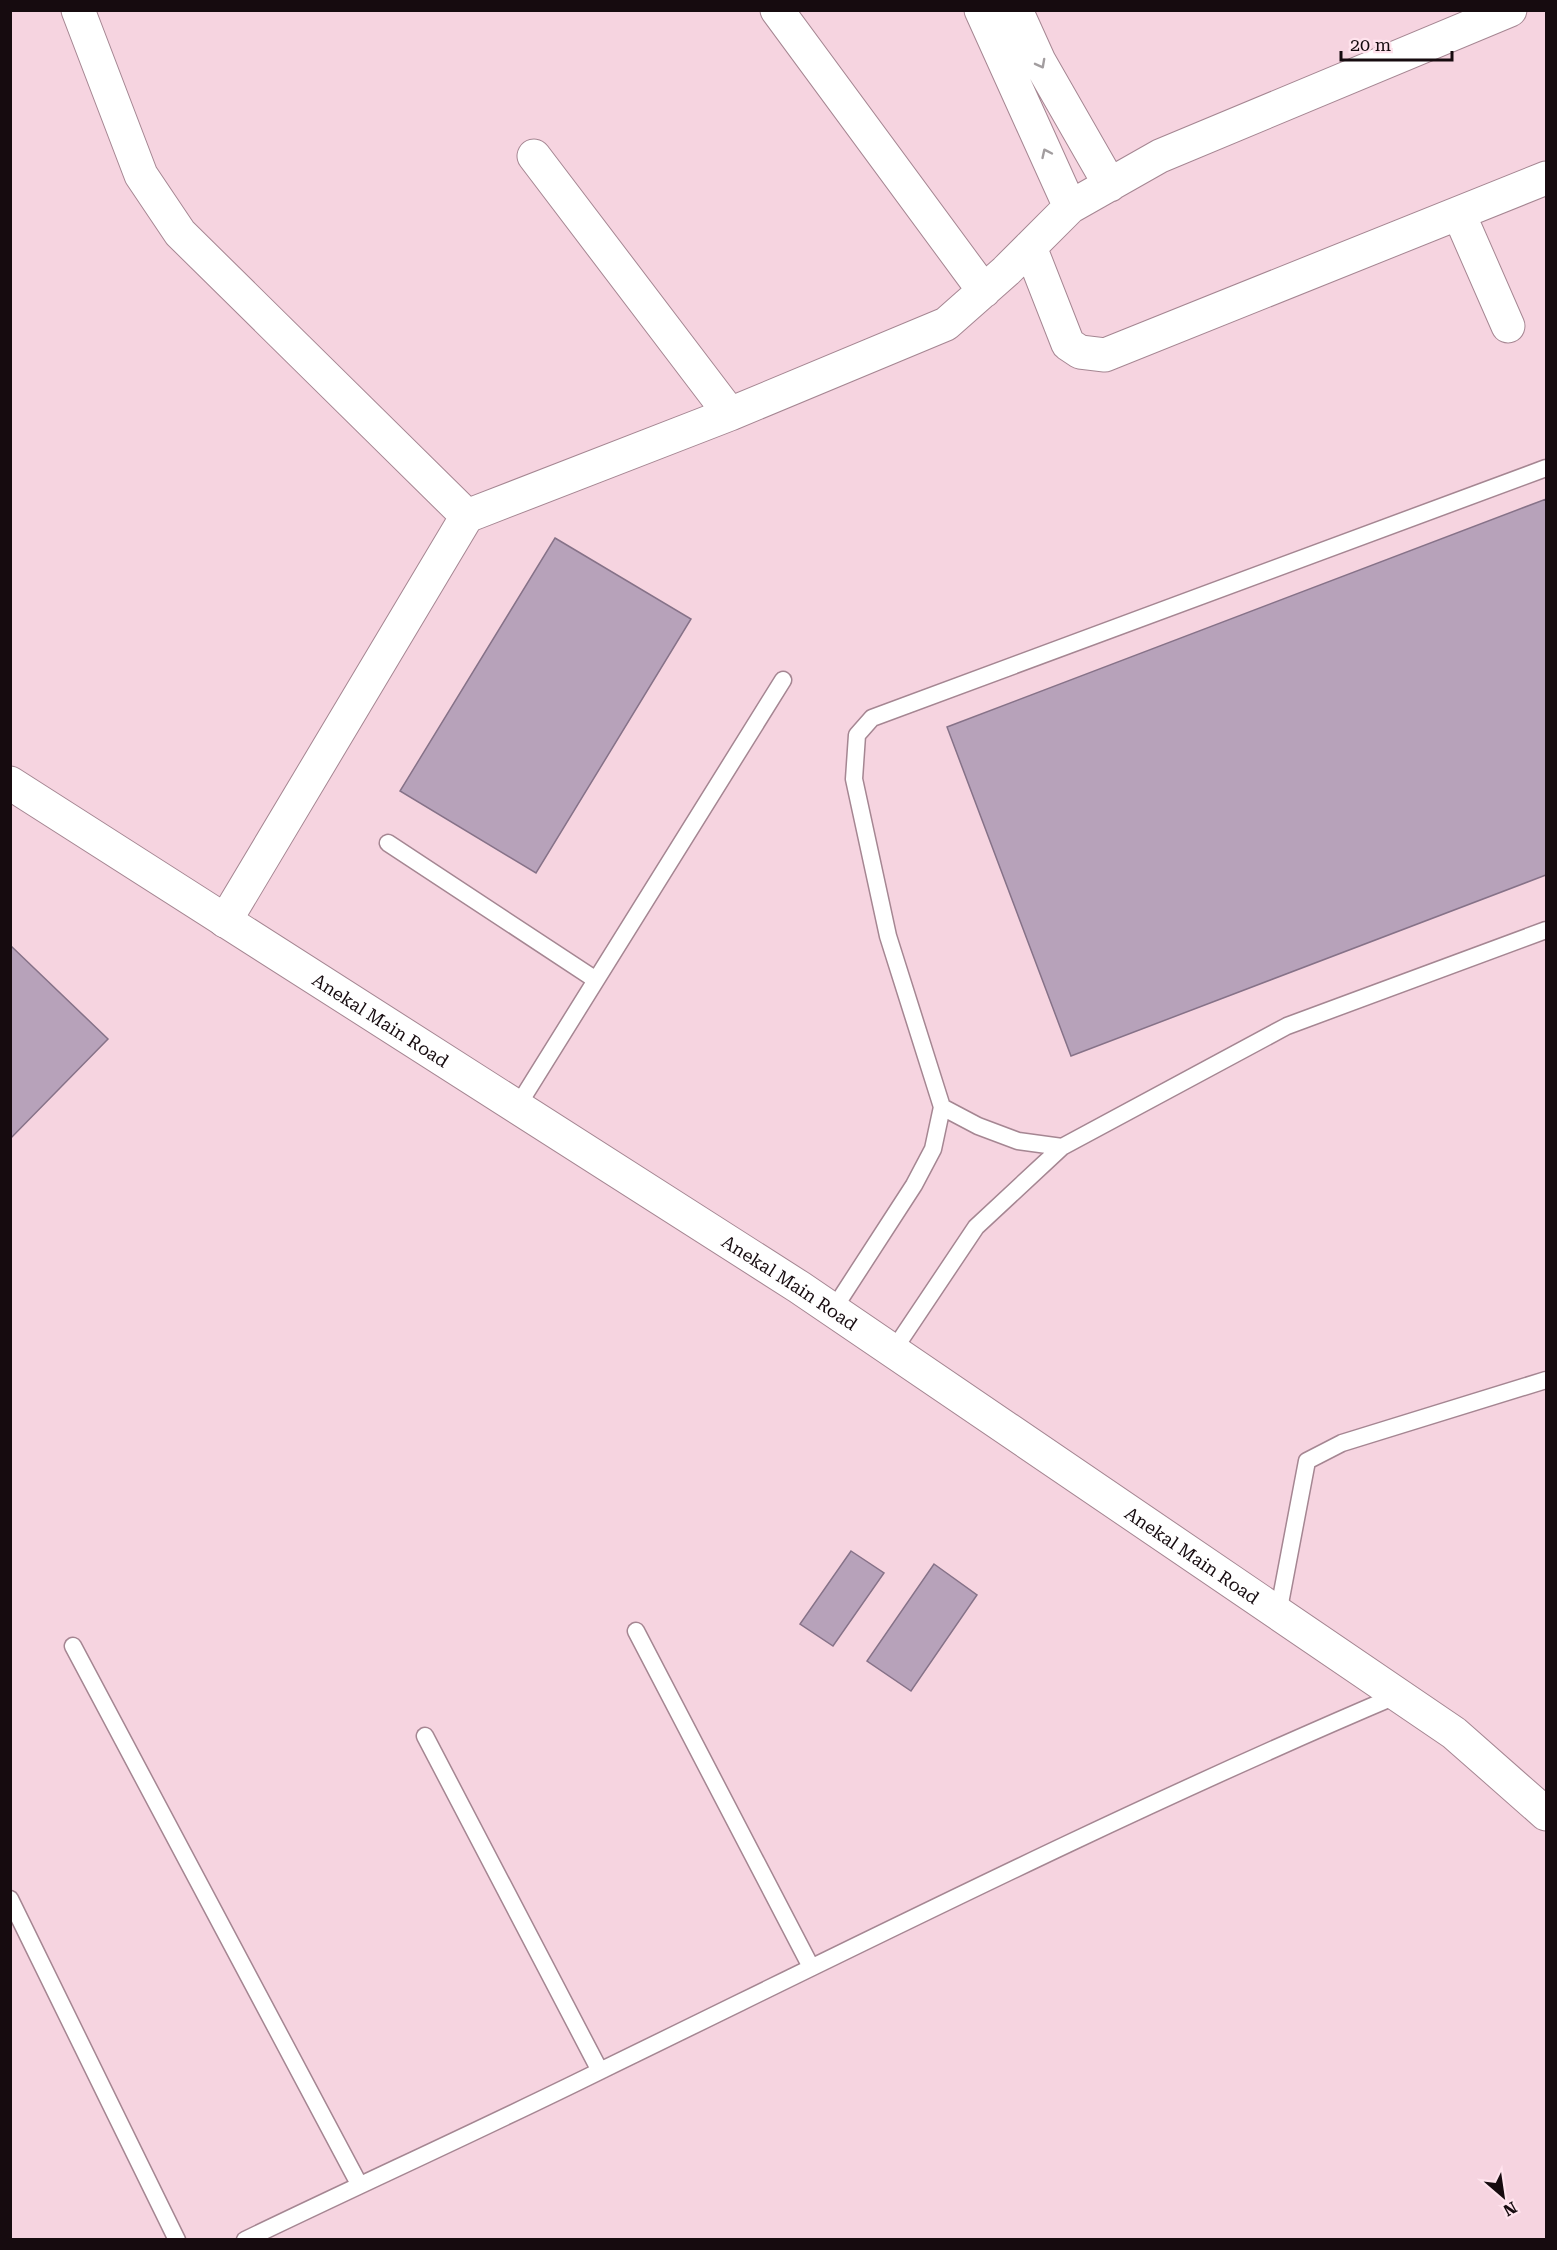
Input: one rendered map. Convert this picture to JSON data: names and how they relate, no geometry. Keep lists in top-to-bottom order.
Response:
{
  "streets": {
    "street": ["Anekal Main Road"]
  },
  "scale_bar": "20 m",
  "north": "bottom right"
}
